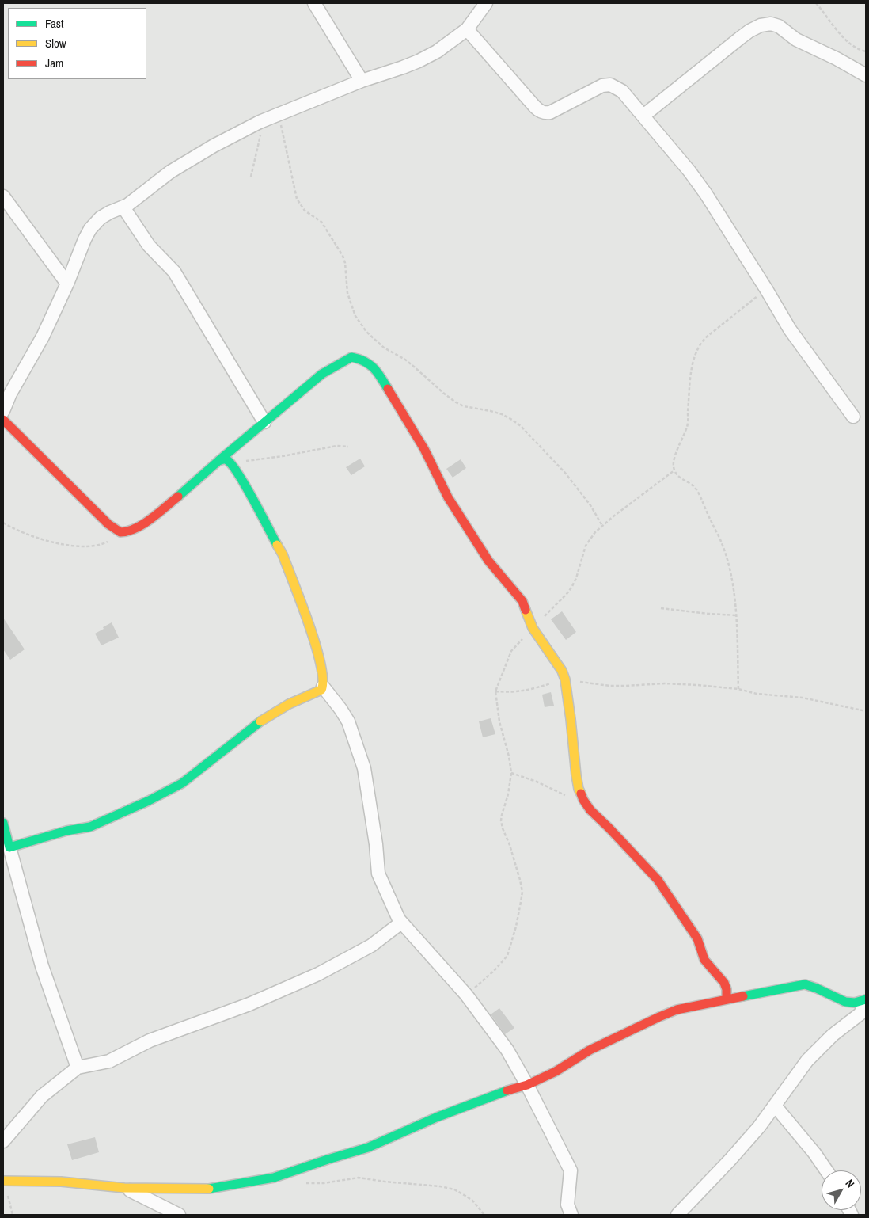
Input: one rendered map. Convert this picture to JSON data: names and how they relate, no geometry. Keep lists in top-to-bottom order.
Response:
{
  "legend": ["Fast", "Slow", "Jam"],
  "north": "top right"
}
